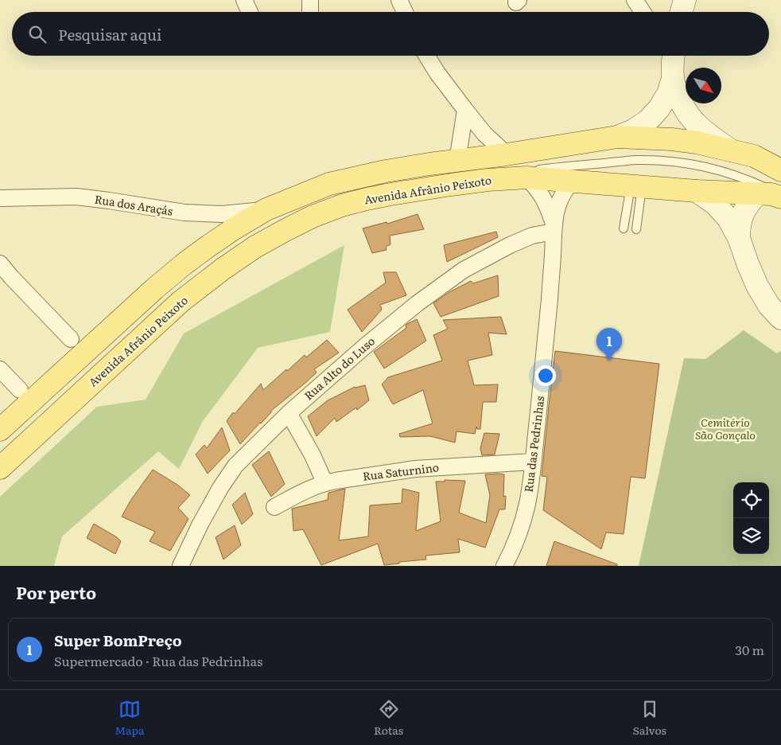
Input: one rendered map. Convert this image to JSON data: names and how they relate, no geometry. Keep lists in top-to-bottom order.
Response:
{
  "streets": {
    "main road": ["Avenida Afrânio Peixoto"],
    "street": [
      "Rua dos Araçás",
      "Rua Alto do Luso",
      "Rua das Pedrinhas",
      "Rua Saturnino"
    ]
  },
  "crossings": [
    ["Avenida Afrânio Peixoto", "Rua das Pedrinhas"],
    ["Rua Alto do Luso", "Rua das Pedrinhas"],
    ["Rua das Pedrinhas", "Rua Saturnino"]
  ],
  "parks": ["Cemitério São Gonçalo"],
  "north": "bottom right",
  "page": {
    "search": "Pesquisar aqui",
    "pins": "1",
    "heading": "Por perto",
    "list": [
      {
        "mark": "1",
        "name": "Super BomPreço",
        "note": "Supermercado · Rua das Pedrinhas",
        "value": "30 m"
      }
    ],
    "nav": ["Mapa", "Rotas", "Salvos"]
  }
}
